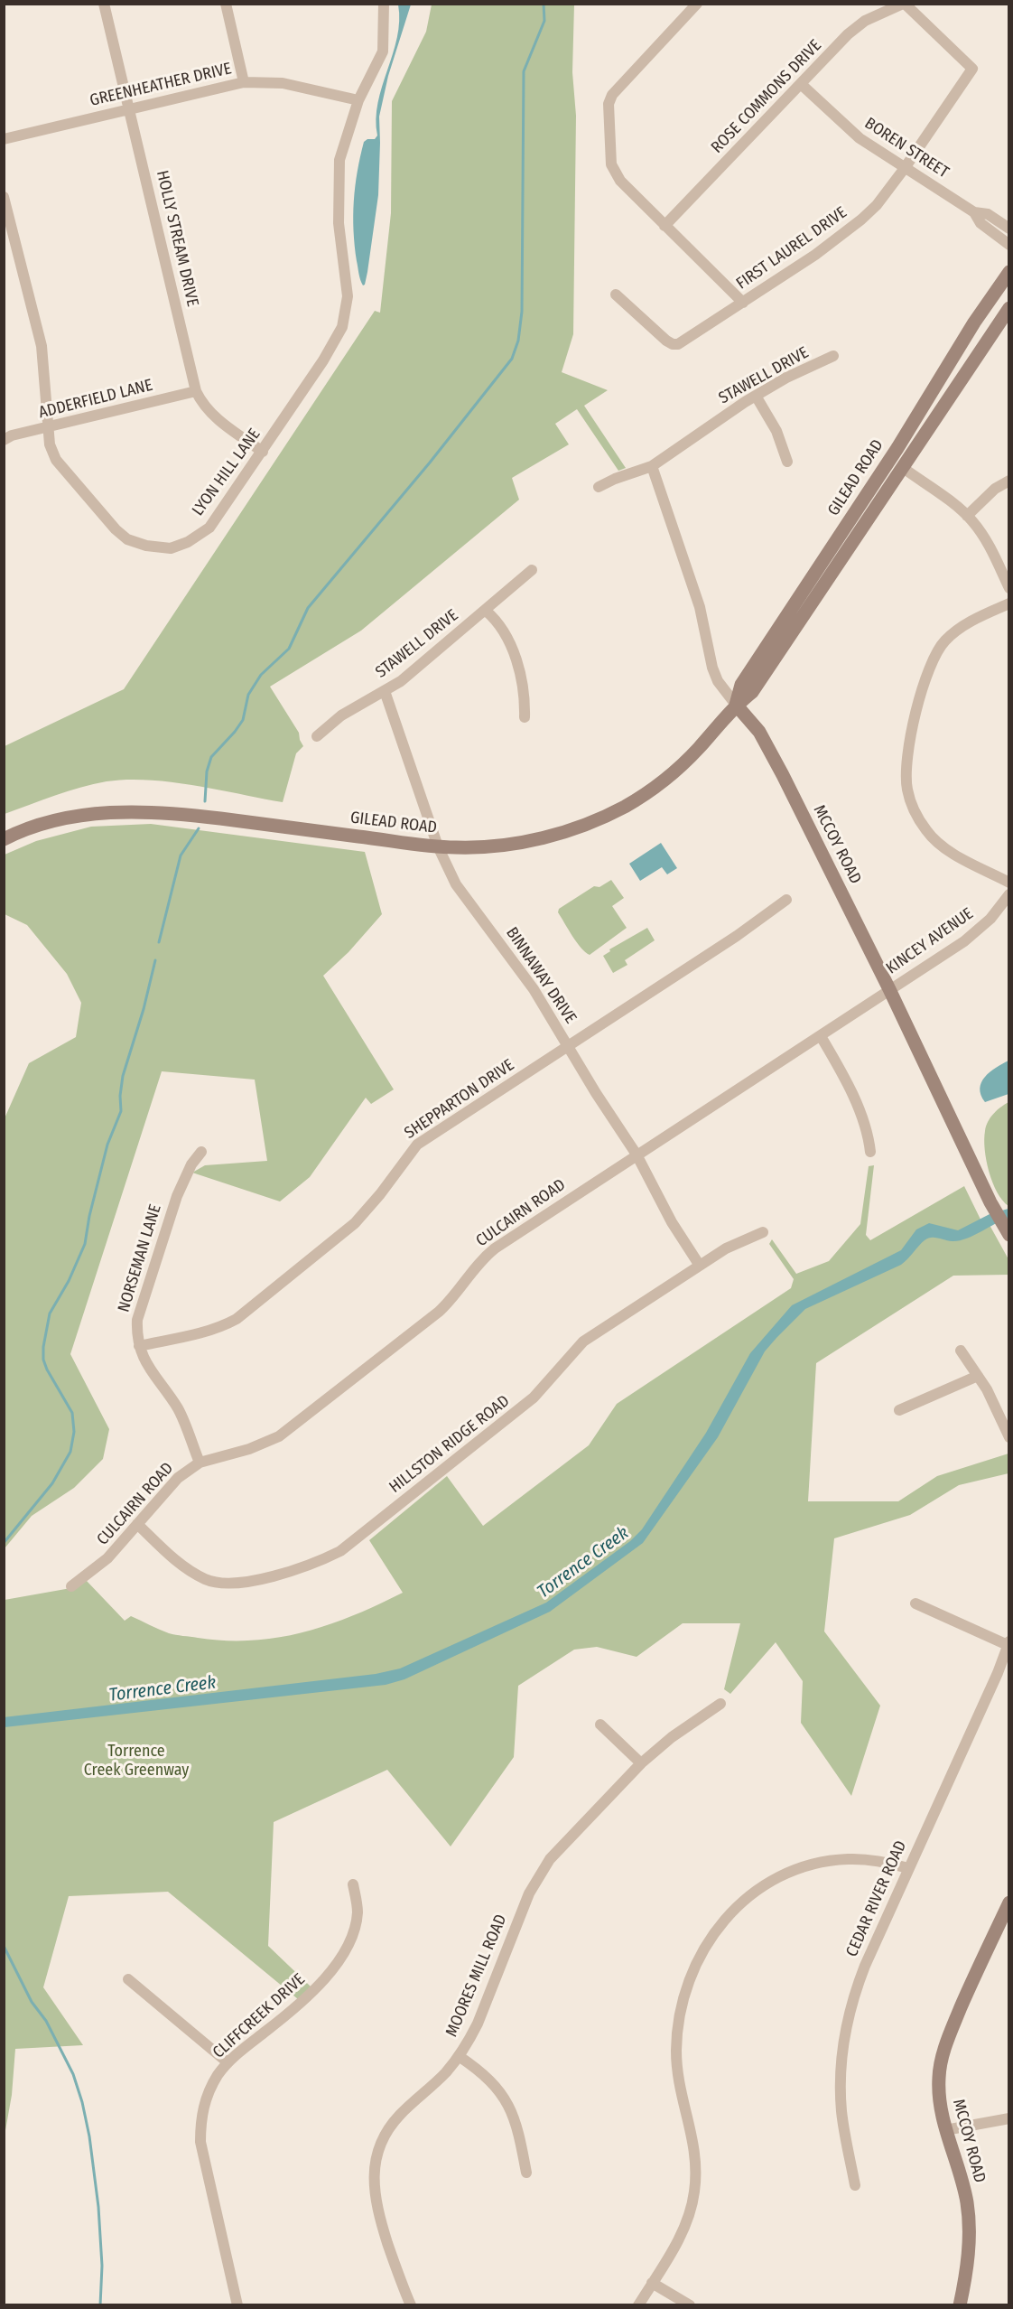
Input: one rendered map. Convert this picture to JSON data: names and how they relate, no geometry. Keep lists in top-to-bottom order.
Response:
{
  "streets": {
    "main road": ["GILEAD ROAD", "MCCOY ROAD"],
    "street": [
      "GREENHEATHER DRIVE",
      "ROSE COMMONS DRIVE",
      "BOREN STREET",
      "HOLLY STREAM DRIVE",
      "FIRST LAUREL DRIVE",
      "STAWELL DRIVE",
      "ADDERFIELD LANE",
      "LYON HILL LANE",
      "KINCEY AVENUE",
      "BINNAWAY DRIVE",
      "SHEPPARTON DRIVE",
      "CULCAIRN ROAD",
      "NORSEMAN LANE",
      "HILLSTON RIDGE ROAD",
      "CEDAR RIVER ROAD",
      "MOORES MILL ROAD",
      "CLIFFCREEK DRIVE"
    ]
  },
  "crossings": [
    ["GREENHEATHER DRIVE", "HOLLY STREAM DRIVE"],
    ["GREENHEATHER DRIVE", "LYON HILL LANE"],
    ["ROSE COMMONS DRIVE", "BOREN STREET"],
    ["ROSE COMMONS DRIVE", "FIRST LAUREL DRIVE"],
    ["BOREN STREET", "FIRST LAUREL DRIVE"],
    ["HOLLY STREAM DRIVE", "ADDERFIELD LANE"],
    ["HOLLY STREAM DRIVE", "LYON HILL LANE"],
    ["STAWELL DRIVE", "MCCOY ROAD"],
    ["STAWELL DRIVE", "BINNAWAY DRIVE"],
    ["ADDERFIELD LANE", "LYON HILL LANE"],
    ["GILEAD ROAD", "MCCOY ROAD"],
    ["GILEAD ROAD", "BINNAWAY DRIVE"],
    ["MCCOY ROAD", "KINCEY AVENUE"],
    ["MCCOY ROAD", "CULCAIRN ROAD"],
    ["KINCEY AVENUE", "CULCAIRN ROAD"],
    ["BINNAWAY DRIVE", "SHEPPARTON DRIVE"],
    ["BINNAWAY DRIVE", "CULCAIRN ROAD"],
    ["BINNAWAY DRIVE", "HILLSTON RIDGE ROAD"],
    ["SHEPPARTON DRIVE", "NORSEMAN LANE"],
    ["CULCAIRN ROAD", "NORSEMAN LANE"],
    ["CULCAIRN ROAD", "HILLSTON RIDGE ROAD"]
  ],
  "water": ["Torrence Creek"],
  "parks": ["Torrence Creek Greenway"]
}
